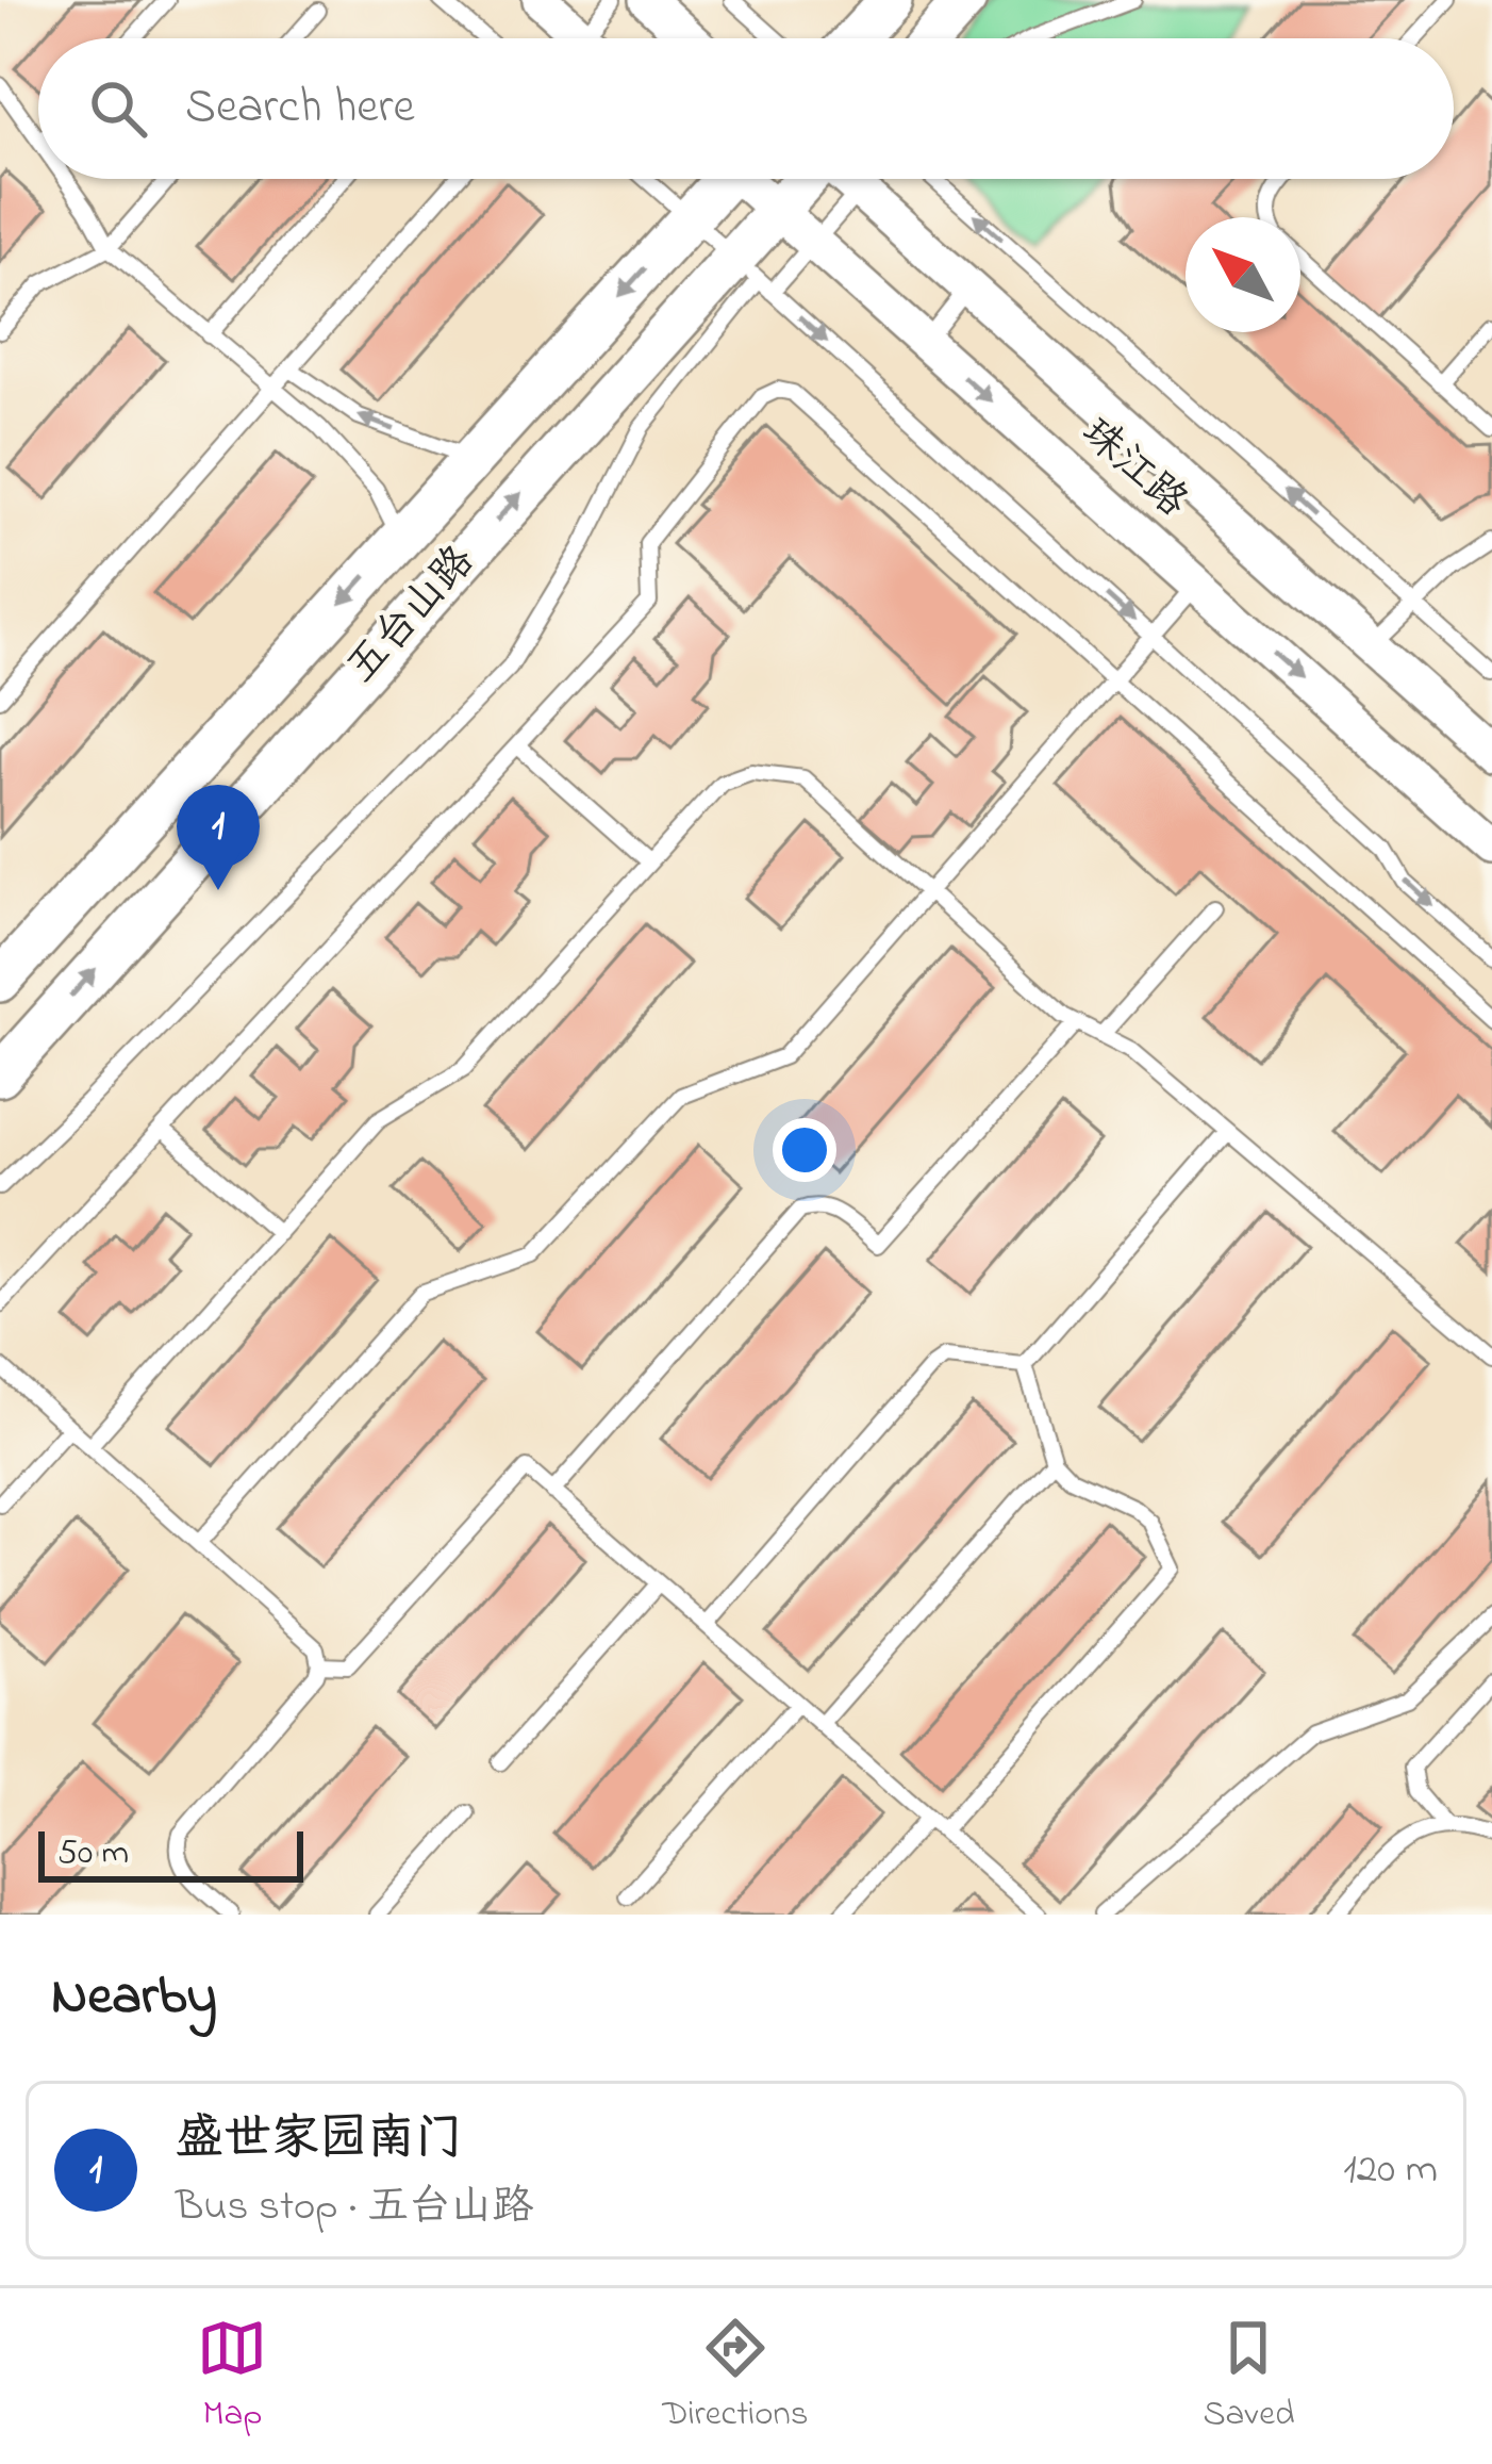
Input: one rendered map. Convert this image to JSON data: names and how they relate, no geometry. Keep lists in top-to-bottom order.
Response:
{
  "streets": {
    "main road": ["五台山路"],
    "street": ["珠江路"]
  },
  "crossings": [
    ["珠江路", "五台山路"]
  ],
  "scale_bar": "50 m",
  "north": "top left",
  "page": {
    "search": "Search here",
    "pins": "1",
    "scale": "50 m",
    "heading": "Nearby",
    "list": [
      {
        "mark": "1",
        "name": "盛世家园南门",
        "note": "Bus stop · 五台山路",
        "value": "120 m"
      }
    ],
    "nav": ["Map", "Directions", "Saved"]
  }
}
